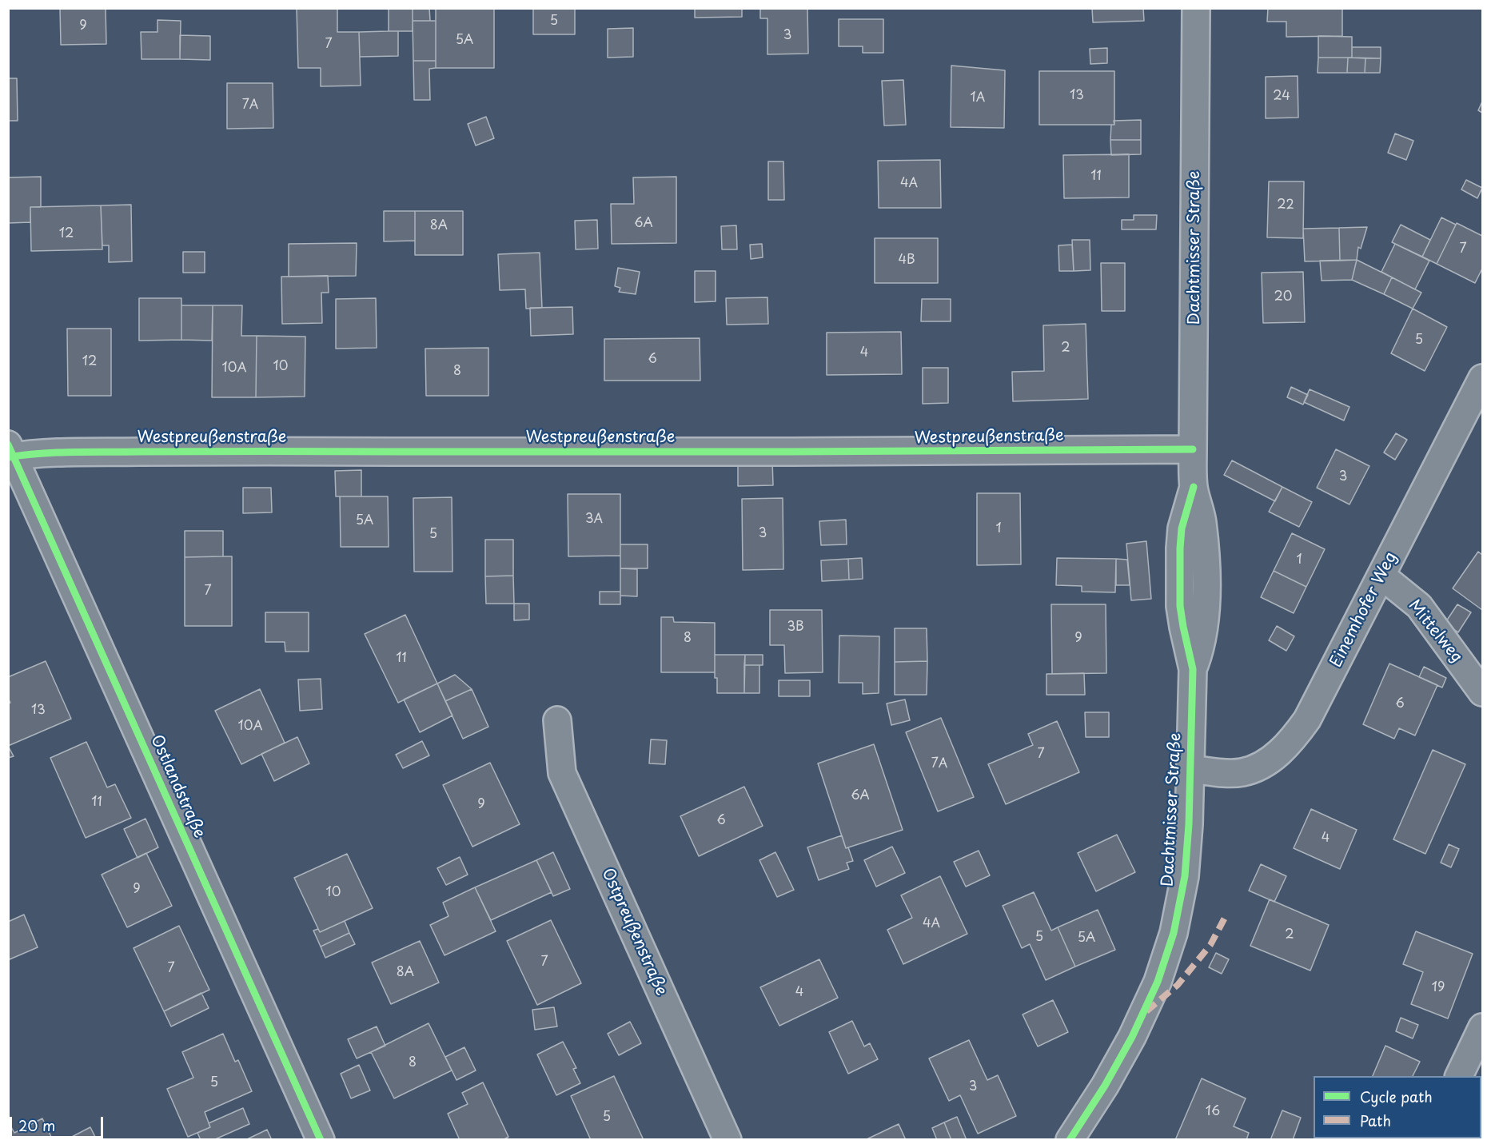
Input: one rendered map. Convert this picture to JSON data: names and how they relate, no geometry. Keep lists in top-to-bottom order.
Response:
{
  "streets": {
    "street": [
      "Dachtmisser Straße",
      "Westpreußenstraße",
      "Einemhofer Weg",
      "Mittelweg",
      "Ostlandstraße",
      "Ostpreußenstraße"
    ]
  },
  "crossings": [
    ["Dachtmisser Straße", "Westpreußenstraße"],
    ["Dachtmisser Straße", "Einemhofer Weg"],
    ["Westpreußenstraße", "Ostlandstraße"],
    ["Einemhofer Weg", "Mittelweg"]
  ],
  "house_numbers": [
    "5",
    "9",
    "3",
    "5A",
    "7",
    "13",
    "24",
    "1A",
    "7A",
    "11",
    "4A",
    "22",
    "6A",
    "8A",
    "12",
    "7",
    "4B",
    "20",
    "5",
    "2",
    "4",
    "6",
    "12",
    "10",
    "10A",
    "8",
    "3",
    "3A",
    "5A",
    "1",
    "3",
    "5",
    "1",
    "7",
    "3B",
    "8",
    "9",
    "11",
    "6",
    "13",
    "10A",
    "7",
    "7A",
    "6A",
    "11",
    "9",
    "6",
    "4",
    "9",
    "10",
    "4A",
    "2",
    "5",
    "5A",
    "7",
    "7",
    "8A",
    "19",
    "4",
    "8",
    "5",
    "3",
    "16",
    "5"
  ],
  "legend": ["Cycle path", "Path"],
  "scale_bar": "20 m"
}
